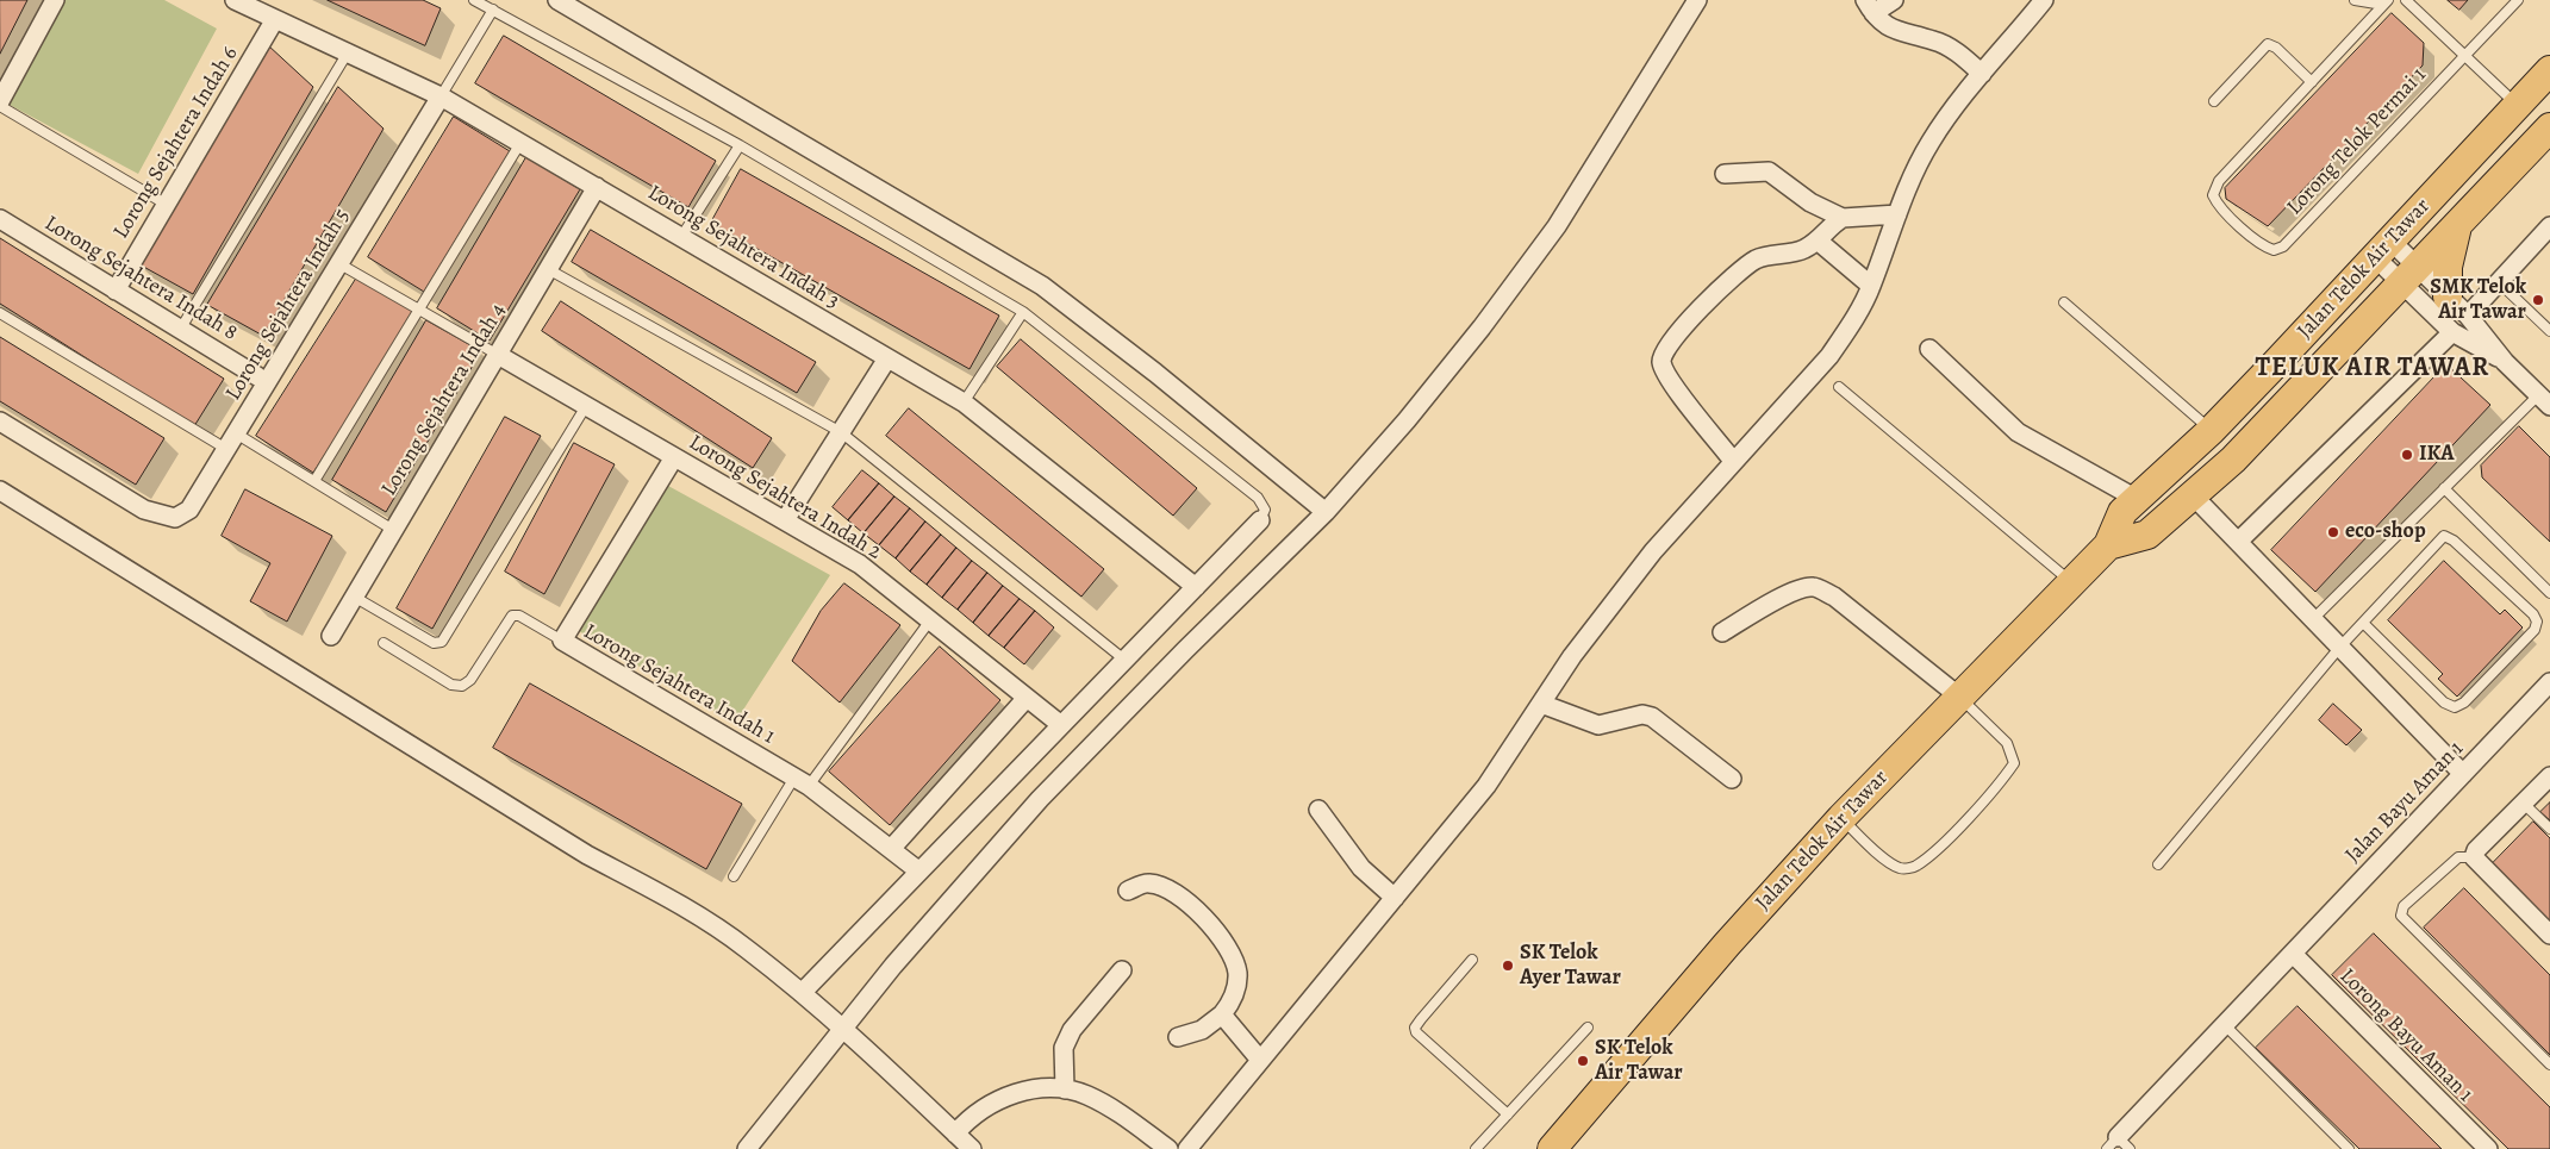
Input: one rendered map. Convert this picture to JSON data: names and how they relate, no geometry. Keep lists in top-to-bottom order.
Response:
{
  "streets": {
    "main road": ["Jalan Telok Air Tawar"],
    "street": [
      "Lorong Sejahtera Indah 6",
      "Lorong Sejahtera Indah 3",
      "Lorong Sejahtera Indah 8",
      "Lorong Sejahtera Indah 5",
      "Lorong Sejahtera Indah 4",
      "Lorong Sejahtera Indah 2",
      "Lorong Sejahtera Indah 1",
      "Jalan Bayu Aman 1",
      "Lorong Bayu Aman 1"
    ],
    "lane": ["Lorong Telok Permai 1"]
  },
  "crossings": [
    ["Lorong Sejahtera Indah 6", "Lorong Sejahtera Indah 3"],
    ["Lorong Sejahtera Indah 6", "Lorong Sejahtera Indah 8"],
    ["Lorong Sejahtera Indah 3", "Lorong Sejahtera Indah 5"],
    ["Lorong Sejahtera Indah 3", "Lorong Sejahtera Indah 4"],
    ["Lorong Sejahtera Indah 4", "Lorong Sejahtera Indah 2"],
    ["Lorong Sejahtera Indah 2", "Lorong Sejahtera Indah 1"],
    ["Jalan Bayu Aman 1", "Lorong Bayu Aman 1"]
  ],
  "districts": ["TELUK AIR TAWAR"],
  "places": [
    "SMK Telok Air Tawar",
    "IKA",
    "eco-shop",
    "SK Telok Ayer Tawar",
    "SK Telok Air Tawar"
  ]
}
